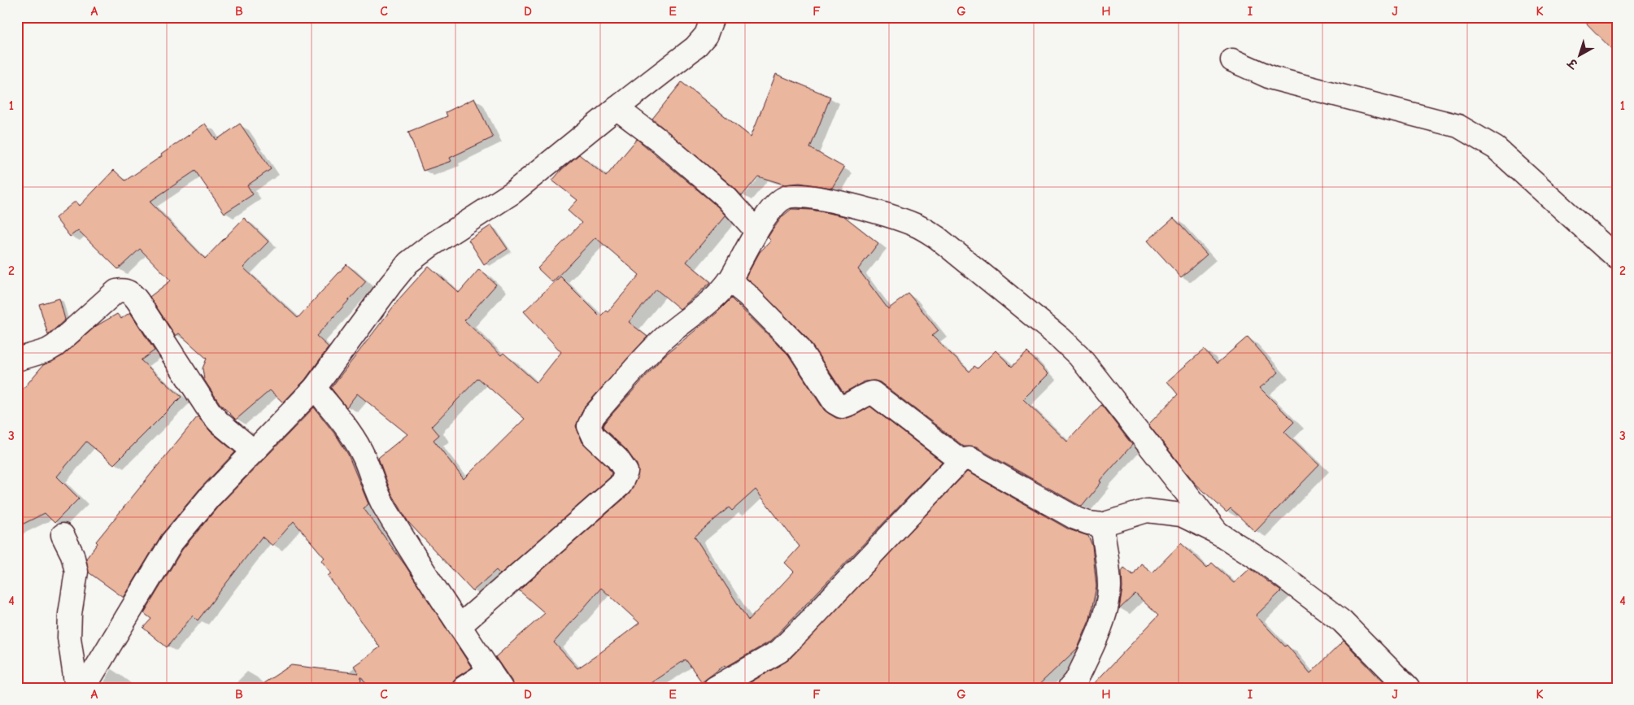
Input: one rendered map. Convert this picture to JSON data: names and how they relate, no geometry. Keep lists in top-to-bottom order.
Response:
{
  "north": "bottom left",
  "grid": {
    "columns": [
      "A",
      "B",
      "C",
      "D",
      "E",
      "F",
      "G",
      "H",
      "I",
      "J",
      "K"
    ],
    "rows": [
      "1",
      "2",
      "3",
      "4"
    ]
  }
}
